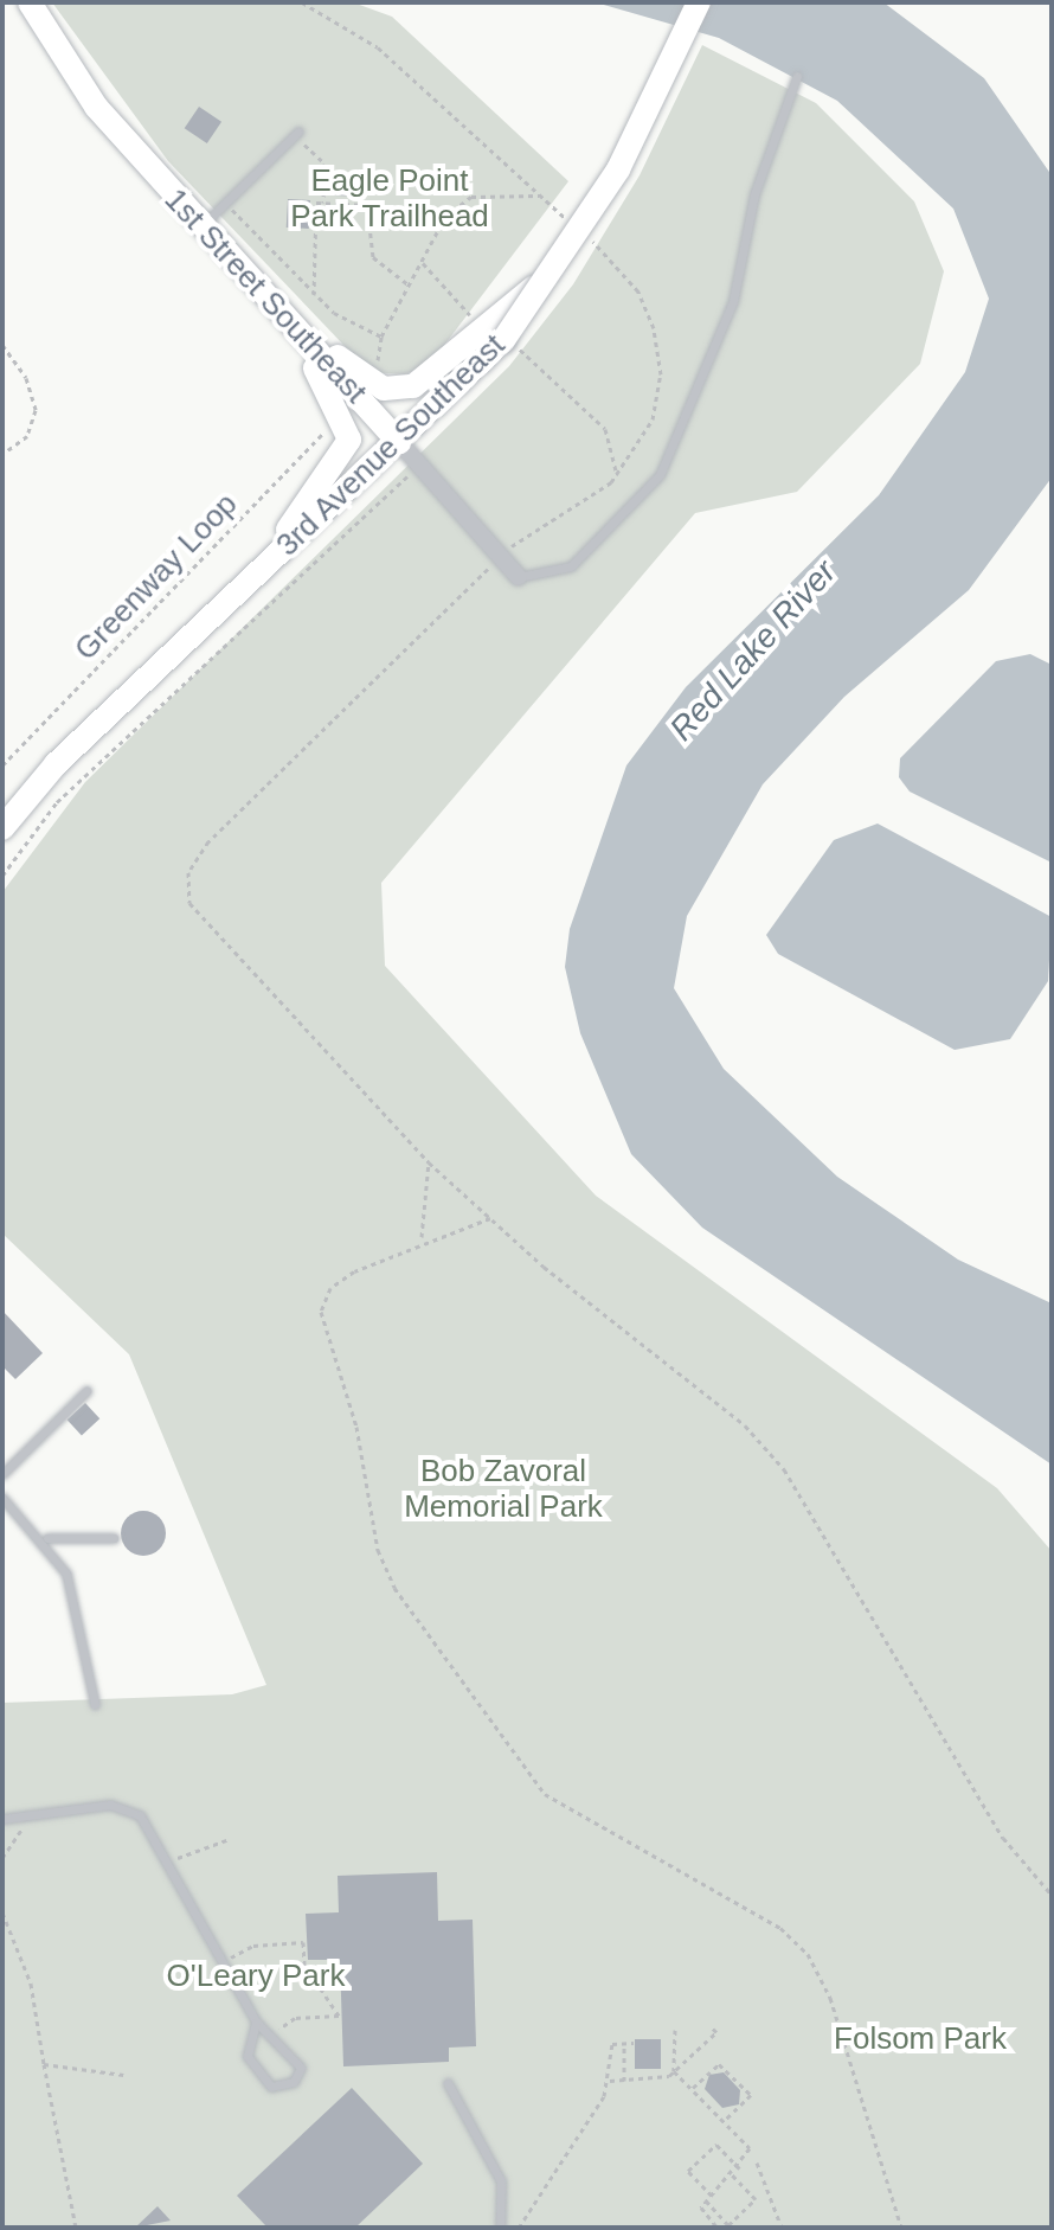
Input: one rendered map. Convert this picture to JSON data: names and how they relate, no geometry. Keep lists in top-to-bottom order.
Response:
{
  "streets": {
    "street": ["1st Street Southeast", "3rd Avenue Southeast"],
    "path": ["Greenway Loop"]
  },
  "crossings": [
    ["1st Street Southeast", "3rd Avenue Southeast"]
  ],
  "water": ["Red Lake River"],
  "parks": [
    "Eagle Point Park Trailhead",
    "Bob Zavoral Memorial Park",
    "O'Leary Park",
    "Folsom Park"
  ]
}
